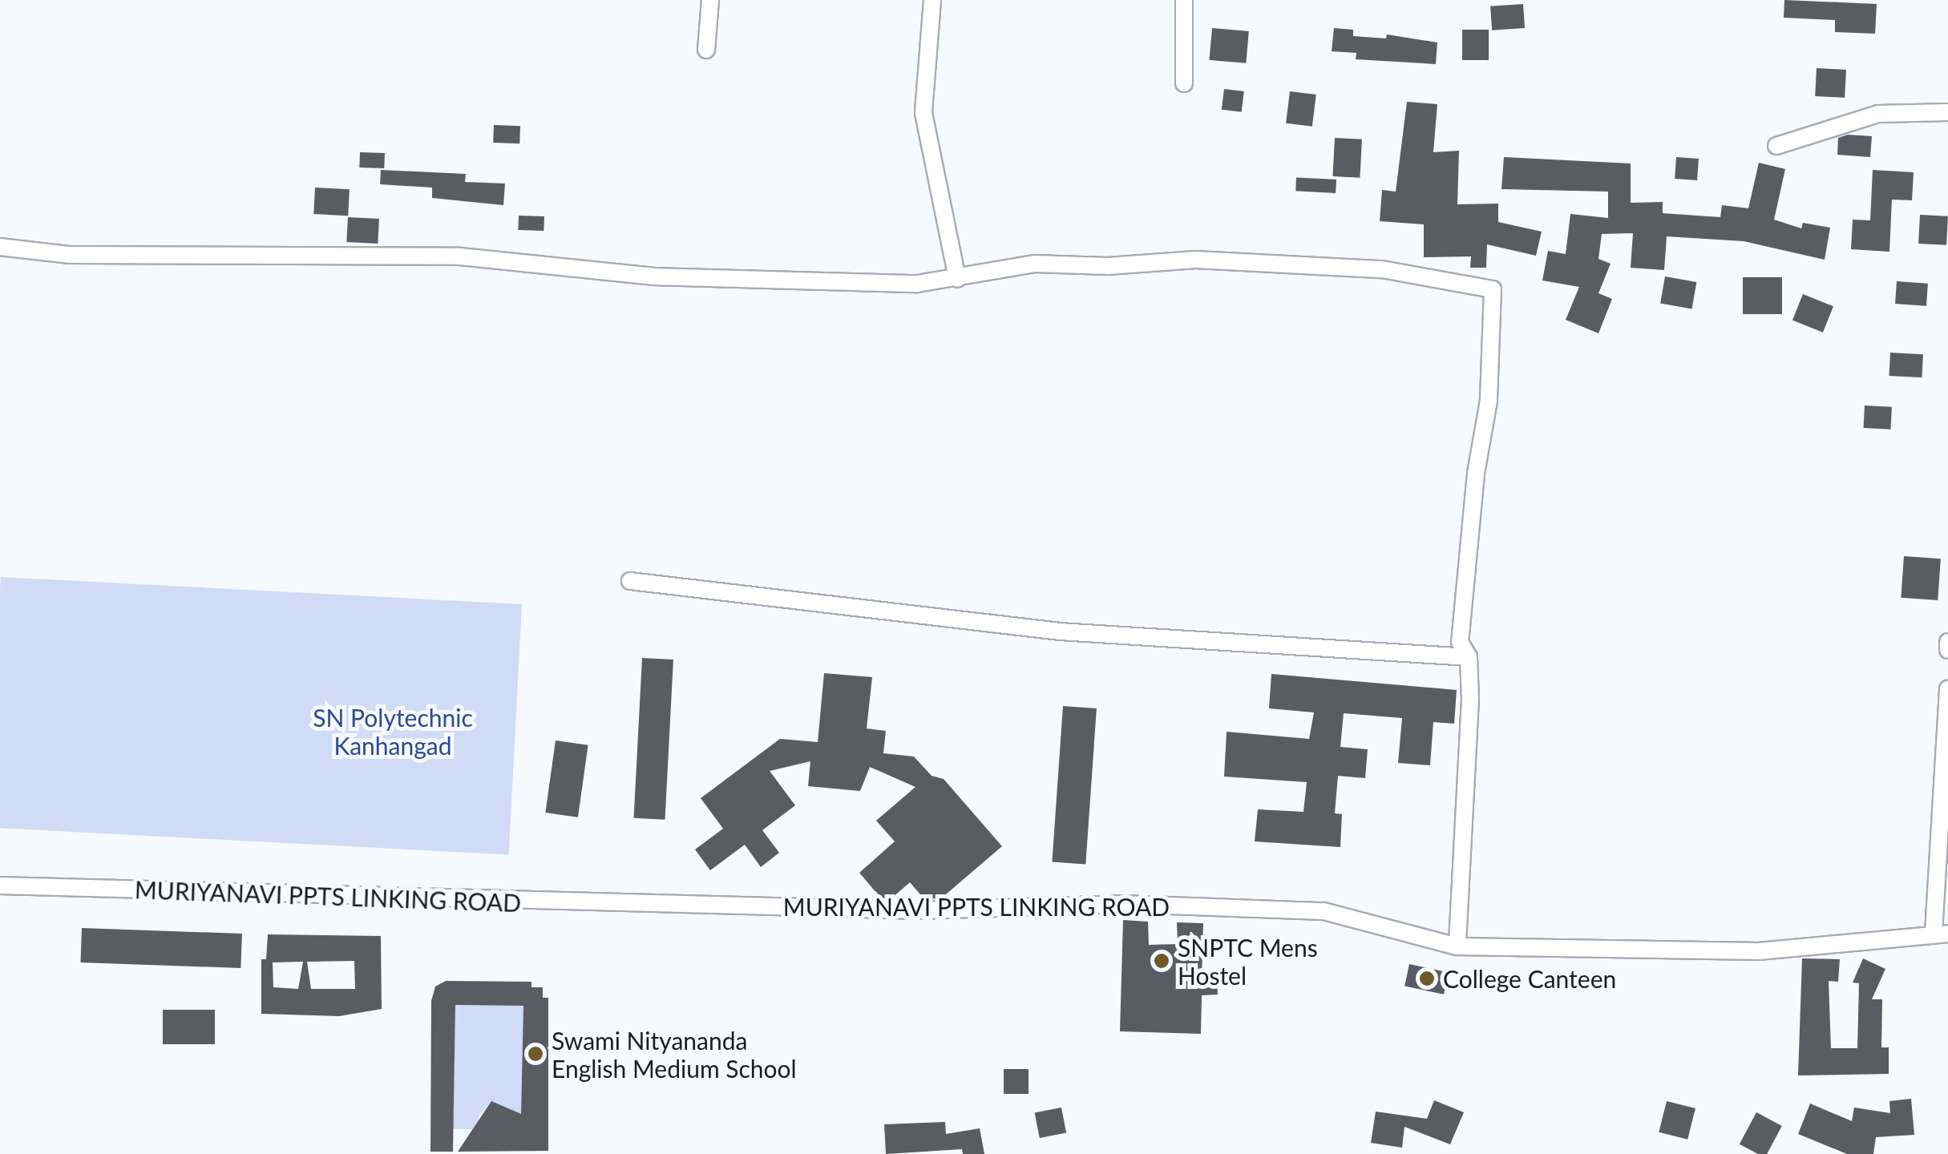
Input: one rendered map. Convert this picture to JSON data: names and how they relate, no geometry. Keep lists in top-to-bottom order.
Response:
{
  "streets": {
    "street": ["MURIYANAVI PPTS LINKING ROAD"]
  },
  "parks": ["SN Polytechnic Kanhangad"],
  "places": ["SNPTC Mens Hostel", "College Canteen", "Swami Nityananda English Medium School"]
}
